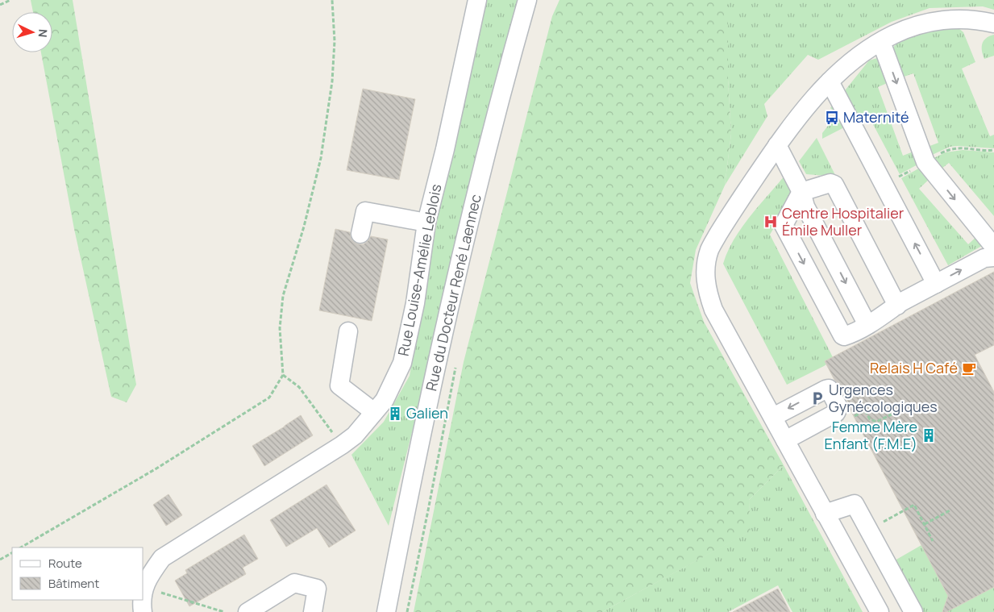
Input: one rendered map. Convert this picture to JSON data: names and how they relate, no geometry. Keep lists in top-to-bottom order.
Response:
{
  "streets": {
    "street": ["Rue Louise-Amélie Leblois", "Rue du Docteur René Laennec"]
  },
  "places": {
    "bus stop": ["Maternité"],
    "hospital": ["Centre Hospitalier Émile Muller"],
    "cafe": ["Relais H Café"],
    "parking": ["Urgences Gynécologiques"],
    "building": ["Galien", "Femme Mère Enfant (F.M.E)"]
  },
  "legend": ["Route", "Bâtiment"],
  "north": "right"
}
